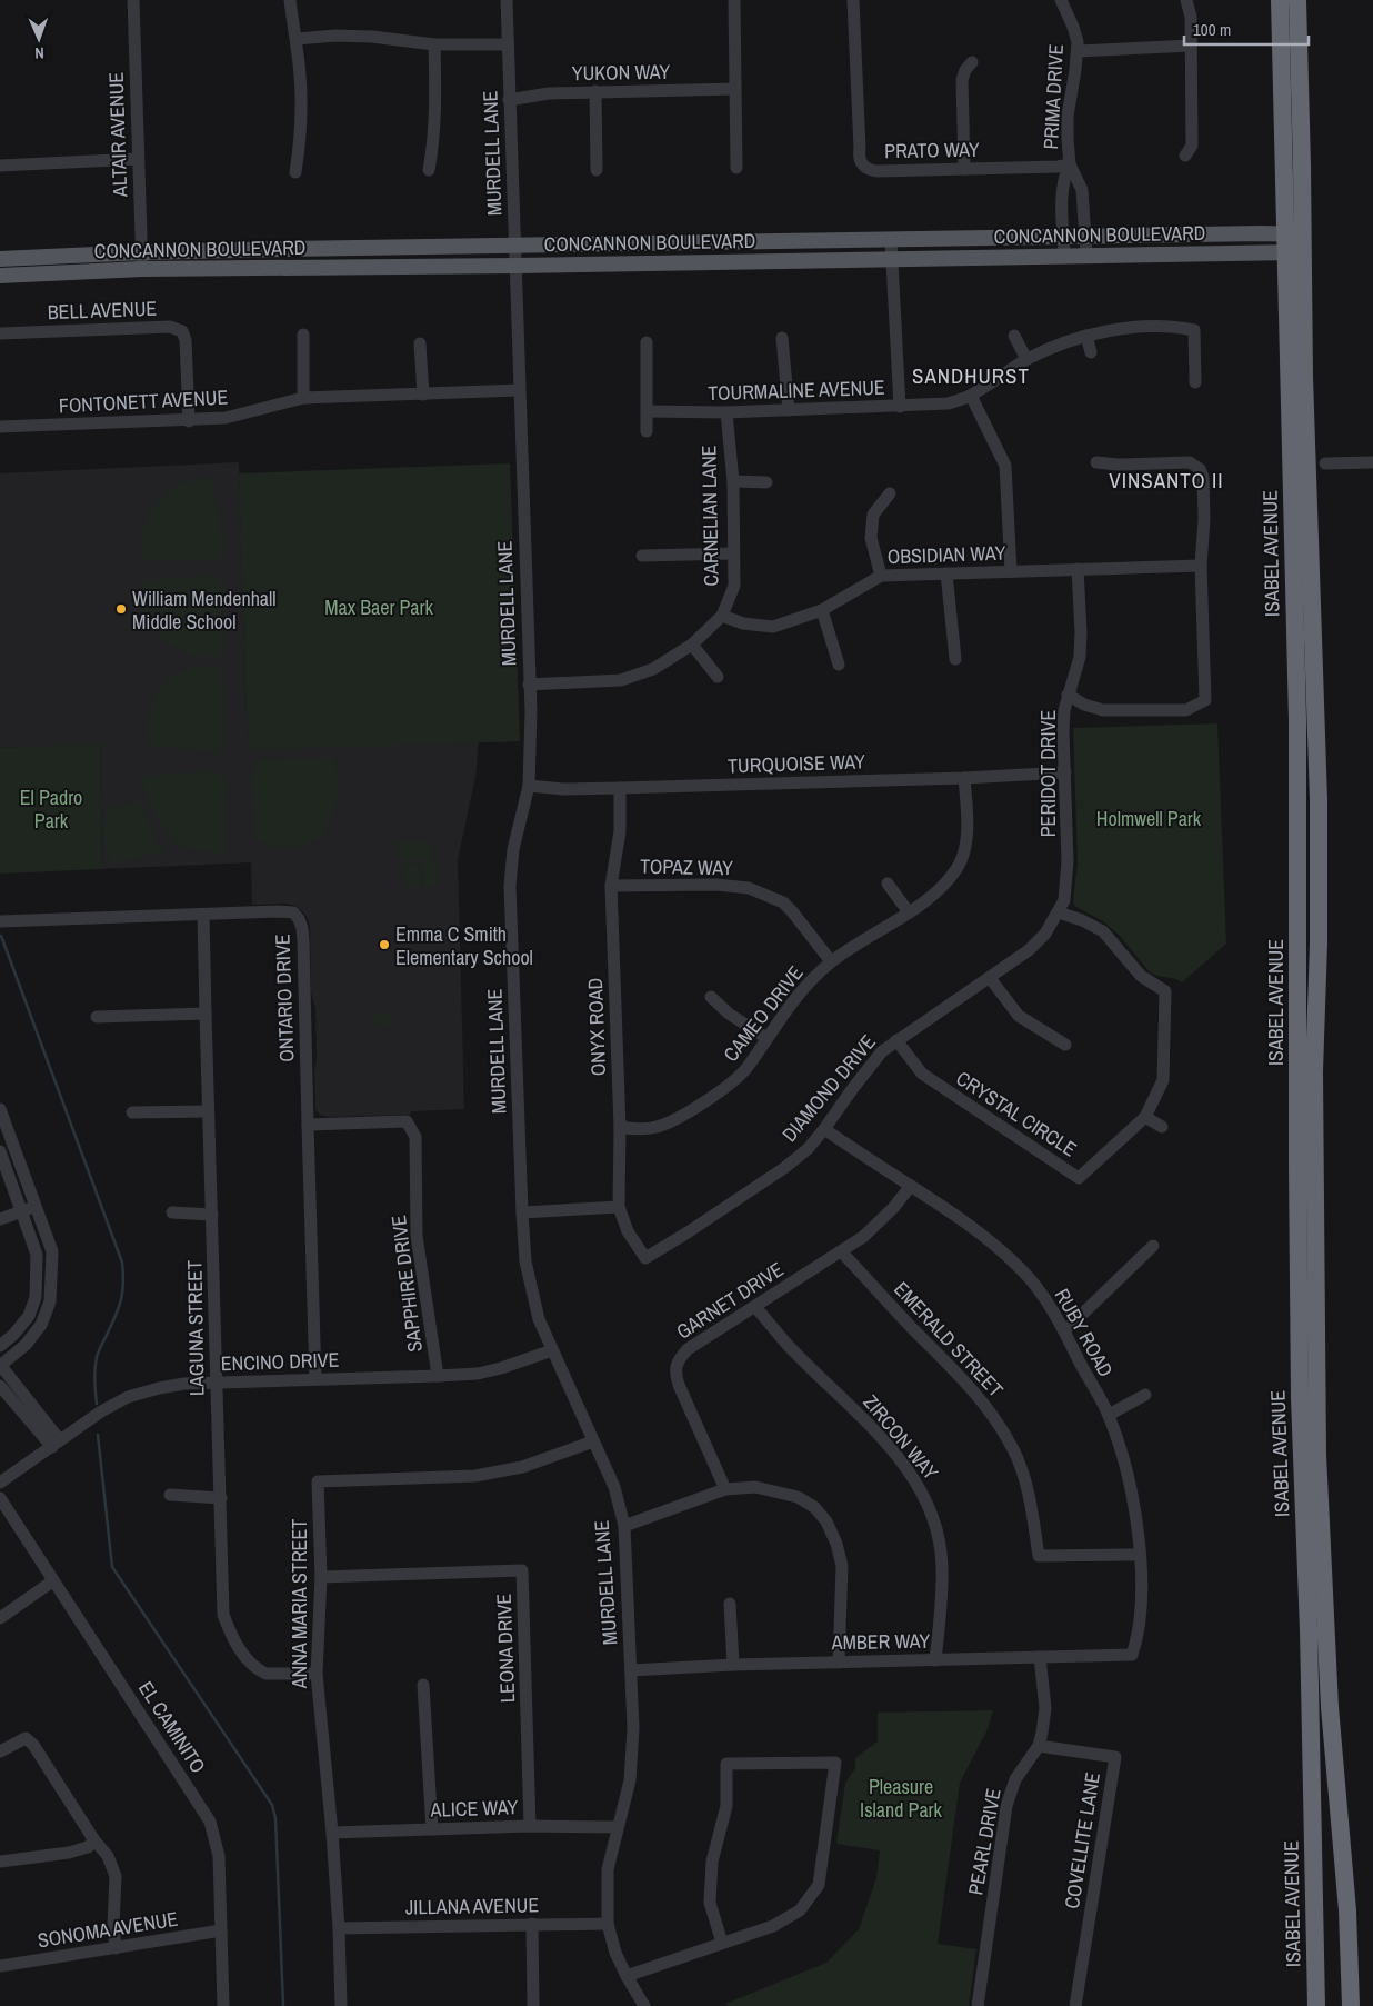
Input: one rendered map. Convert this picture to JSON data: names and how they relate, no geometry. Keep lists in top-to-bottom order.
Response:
{
  "streets": {
    "highway": ["ISABEL AVENUE"],
    "main road": ["CONCANNON BOULEVARD"],
    "street": [
      "YUKON WAY",
      "PRIMA DRIVE",
      "ALTAIR AVENUE",
      "PRATO WAY",
      "MURDELL LANE",
      "BELL AVENUE",
      "TOURMALINE AVENUE",
      "FONTONETT AVENUE",
      "CARNELIAN LANE",
      "OBSIDIAN WAY",
      "TURQUOISE WAY",
      "PERIDOT DRIVE",
      "TOPAZ WAY",
      "ONTARIO DRIVE",
      "CAMEO DRIVE",
      "ONYX ROAD",
      "DIAMOND DRIVE",
      "CRYSTAL CIRCLE",
      "SAPPHIRE DRIVE",
      "GARNET DRIVE",
      "LAGUNA STREET",
      "RUBY ROAD",
      "EMERALD STREET",
      "ENCINO DRIVE",
      "ZIRCON WAY",
      "ANNA MARIA STREET",
      "AMBER WAY",
      "LEONA DRIVE",
      "EL CAMINITO",
      "ALICE WAY",
      "COVELLITE LANE",
      "PEARL DRIVE",
      "JILLANA AVENUE",
      "SONOMA AVENUE"
    ]
  },
  "crossings": [
    ["YUKON WAY", "MURDELL LANE"],
    ["PRIMA DRIVE", "PRATO WAY"],
    ["PRIMA DRIVE", "CONCANNON BOULEVARD"],
    ["ALTAIR AVENUE", "CONCANNON BOULEVARD"],
    ["MURDELL LANE", "CONCANNON BOULEVARD"],
    ["MURDELL LANE", "FONTONETT AVENUE"],
    ["MURDELL LANE", "TURQUOISE WAY"],
    ["MURDELL LANE", "ENCINO DRIVE"],
    ["MURDELL LANE", "ANNA MARIA STREET"],
    ["MURDELL LANE", "AMBER WAY"],
    ["MURDELL LANE", "ALICE WAY"],
    ["MURDELL LANE", "JILLANA AVENUE"],
    ["CONCANNON BOULEVARD", "ISABEL AVENUE"],
    ["BELL AVENUE", "FONTONETT AVENUE"],
    ["TOURMALINE AVENUE", "CARNELIAN LANE"],
    ["CARNELIAN LANE", "OBSIDIAN WAY"],
    ["OBSIDIAN WAY", "PERIDOT DRIVE"],
    ["TURQUOISE WAY", "PERIDOT DRIVE"],
    ["TURQUOISE WAY", "CAMEO DRIVE"],
    ["TURQUOISE WAY", "ONYX ROAD"],
    ["PERIDOT DRIVE", "DIAMOND DRIVE"],
    ["PERIDOT DRIVE", "CRYSTAL CIRCLE"],
    ["TOPAZ WAY", "CAMEO DRIVE"],
    ["TOPAZ WAY", "ONYX ROAD"],
    ["ONTARIO DRIVE", "SAPPHIRE DRIVE"],
    ["ONTARIO DRIVE", "LAGUNA STREET"],
    ["ONTARIO DRIVE", "ENCINO DRIVE"],
    ["CAMEO DRIVE", "ONYX ROAD"],
    ["ONYX ROAD", "DIAMOND DRIVE"],
    ["DIAMOND DRIVE", "CRYSTAL CIRCLE"],
    ["DIAMOND DRIVE", "RUBY ROAD"],
    ["SAPPHIRE DRIVE", "ENCINO DRIVE"],
    ["GARNET DRIVE", "RUBY ROAD"],
    ["GARNET DRIVE", "EMERALD STREET"],
    ["GARNET DRIVE", "ZIRCON WAY"],
    ["LAGUNA STREET", "ENCINO DRIVE"],
    ["LAGUNA STREET", "ANNA MARIA STREET"],
    ["RUBY ROAD", "EMERALD STREET"],
    ["RUBY ROAD", "AMBER WAY"],
    ["ZIRCON WAY", "AMBER WAY"],
    ["ANNA MARIA STREET", "LEONA DRIVE"],
    ["ANNA MARIA STREET", "ALICE WAY"],
    ["ANNA MARIA STREET", "JILLANA AVENUE"],
    ["AMBER WAY", "PEARL DRIVE"],
    ["LEONA DRIVE", "ALICE WAY"],
    ["EL CAMINITO", "SONOMA AVENUE"],
    ["COVELLITE LANE", "PEARL DRIVE"]
  ],
  "districts": ["SANDHURST", "VINSANTO II"],
  "parks": [
    "Max Baer Park",
    "El Padro Park",
    "Holmwell Park",
    "Pleasure Island Park"
  ],
  "places": ["William Mendenhall Middle School", "Emma C Smith Elementary School"],
  "scale_bar": "100 m",
  "north": "bottom"
}
